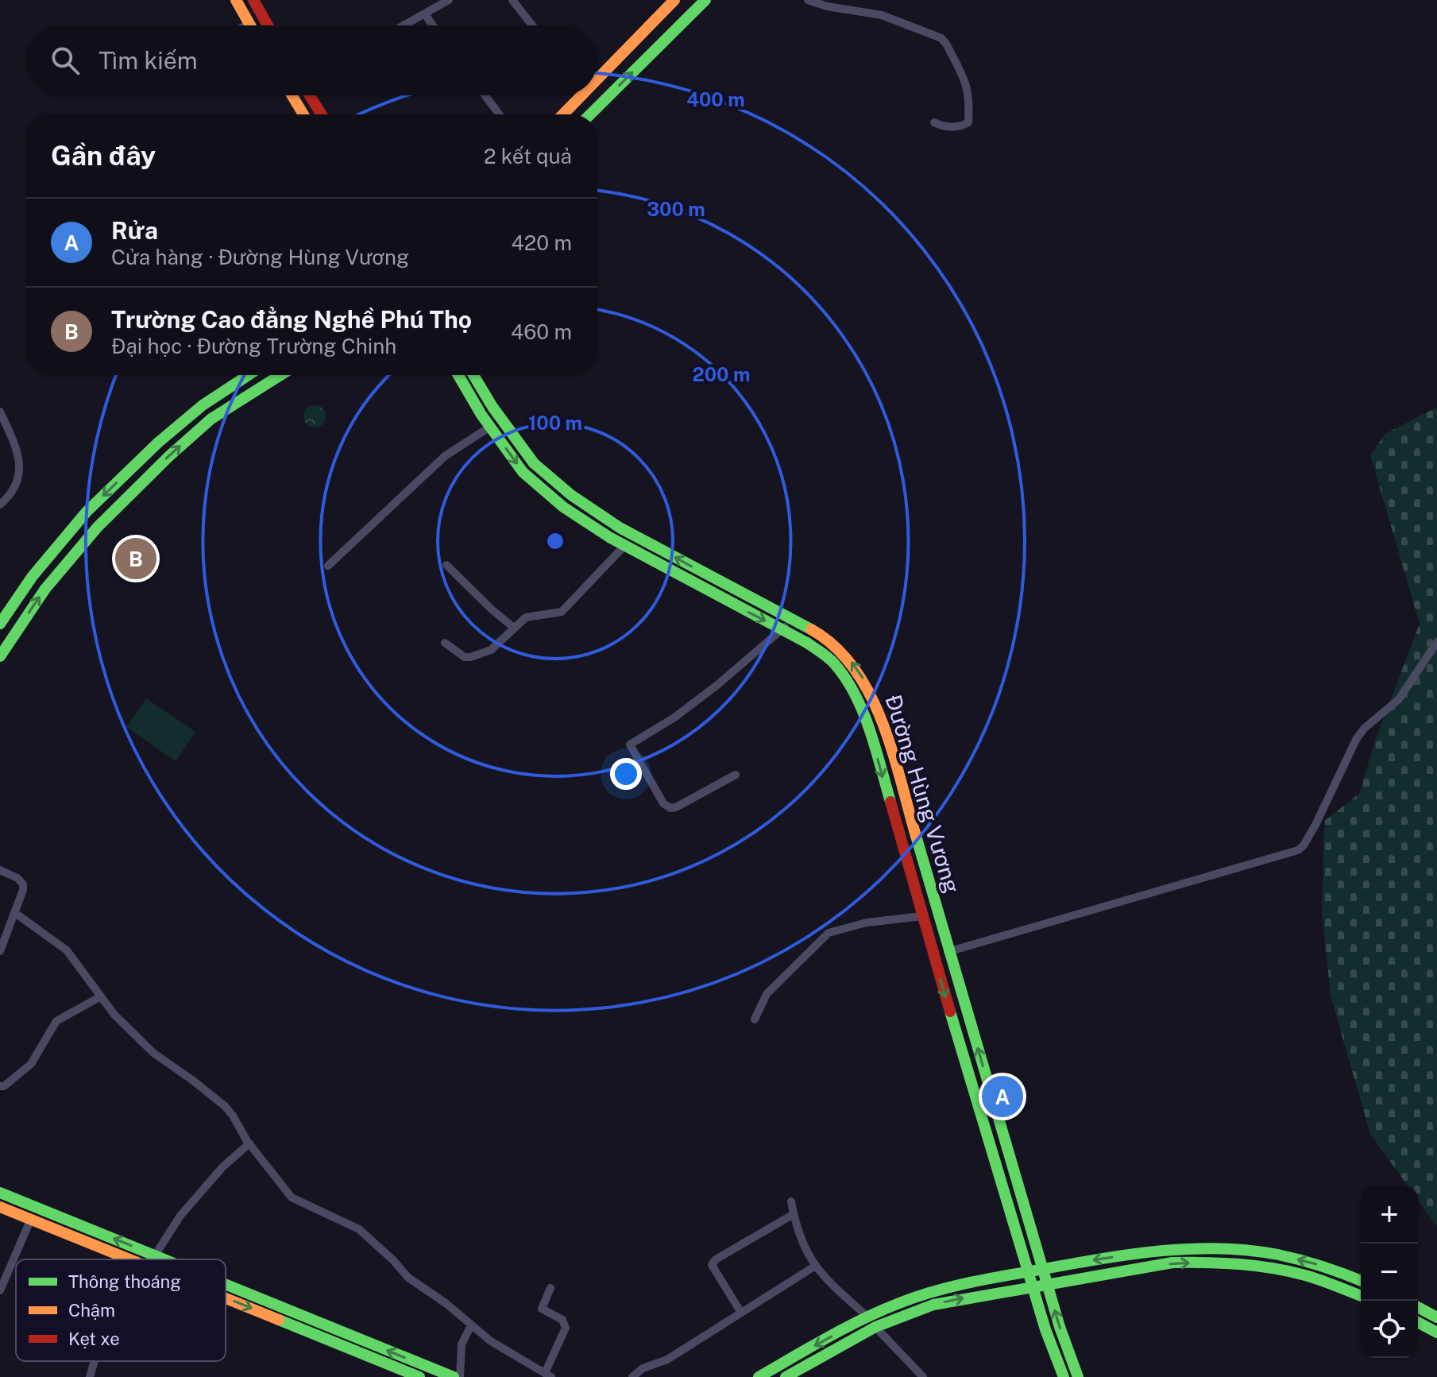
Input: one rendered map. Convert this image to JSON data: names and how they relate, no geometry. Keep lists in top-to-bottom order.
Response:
{
  "streets": {
    "main road": ["Đường Hùng Vương"]
  },
  "legend": ["Thông thoáng", "Chậm", "Kẹt xe"],
  "page": {
    "search": "Tìm kiếm",
    "heading": ["Gần đây", "2 kết quả"],
    "list": [
      {
        "mark": "A",
        "name": "Rửa",
        "note": "Cửa hàng · Đường Hùng Vương",
        "value": "420 m"
      },
      {
        "mark": "B",
        "name": "Trường Cao đẳng Nghề Phú Thọ",
        "note": "Đại học · Đường Trường Chinh",
        "value": "460 m"
      }
    ],
    "pins": ["B", "A"],
    "map_buttons": ["+", "−"]
  },
  "rings": [
    "400 m",
    "300 m",
    "200 m",
    "100 m"
  ]
}
